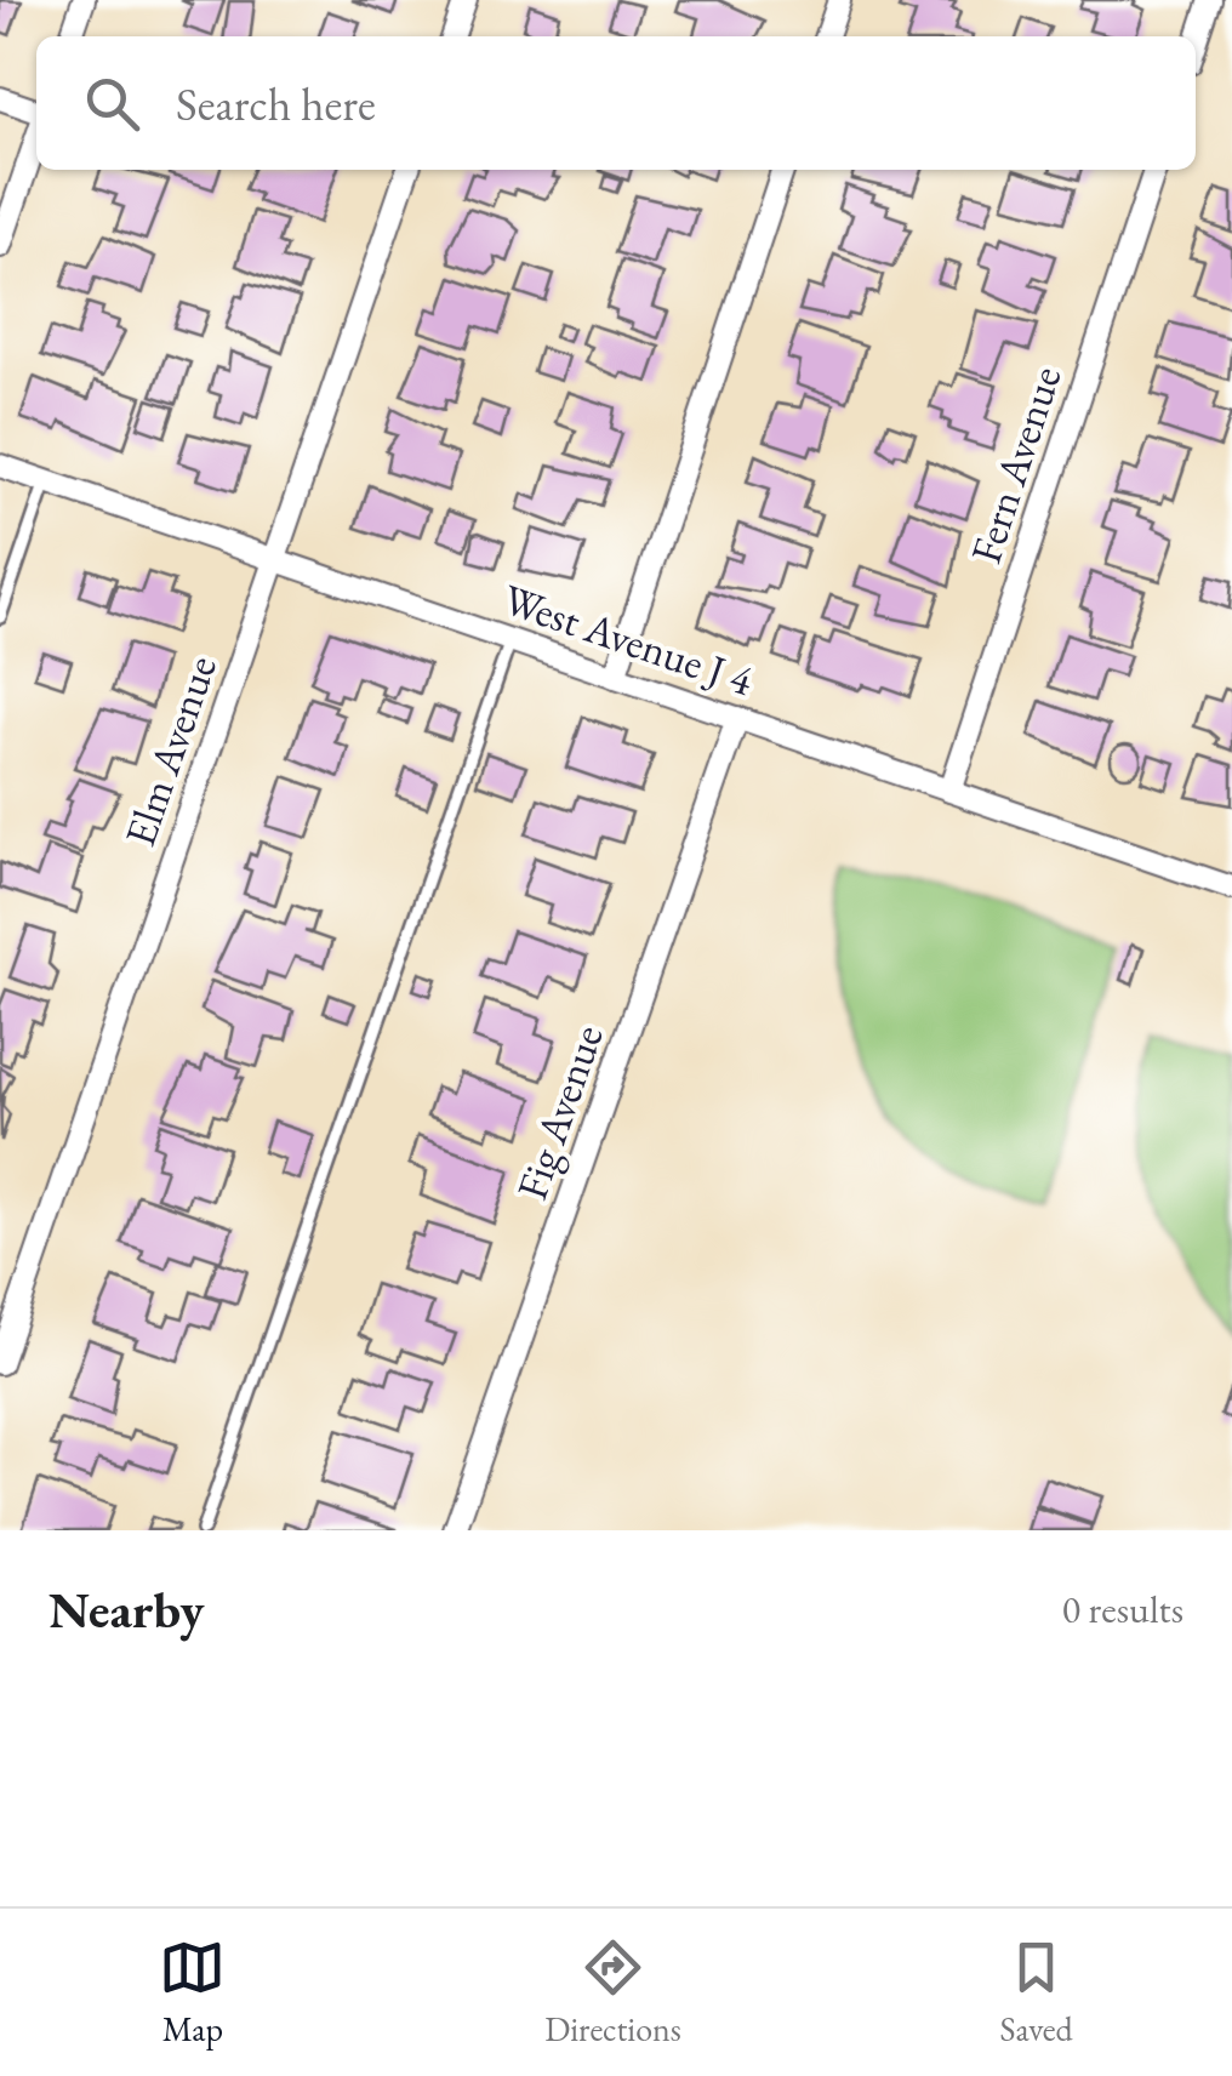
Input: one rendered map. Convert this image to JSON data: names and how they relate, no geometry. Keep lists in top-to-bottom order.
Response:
{
  "streets": {
    "street": [
      "Fern Avenue",
      "West Avenue J 4",
      "Elm Avenue",
      "Fig Avenue"
    ]
  },
  "crossings": [
    ["Fern Avenue", "West Avenue J 4"],
    ["West Avenue J 4", "Elm Avenue"],
    ["West Avenue J 4", "Fig Avenue"]
  ],
  "page": {
    "search": "Search here",
    "heading": ["Nearby", "0 results"],
    "nav": ["Map", "Directions", "Saved"]
  }
}
